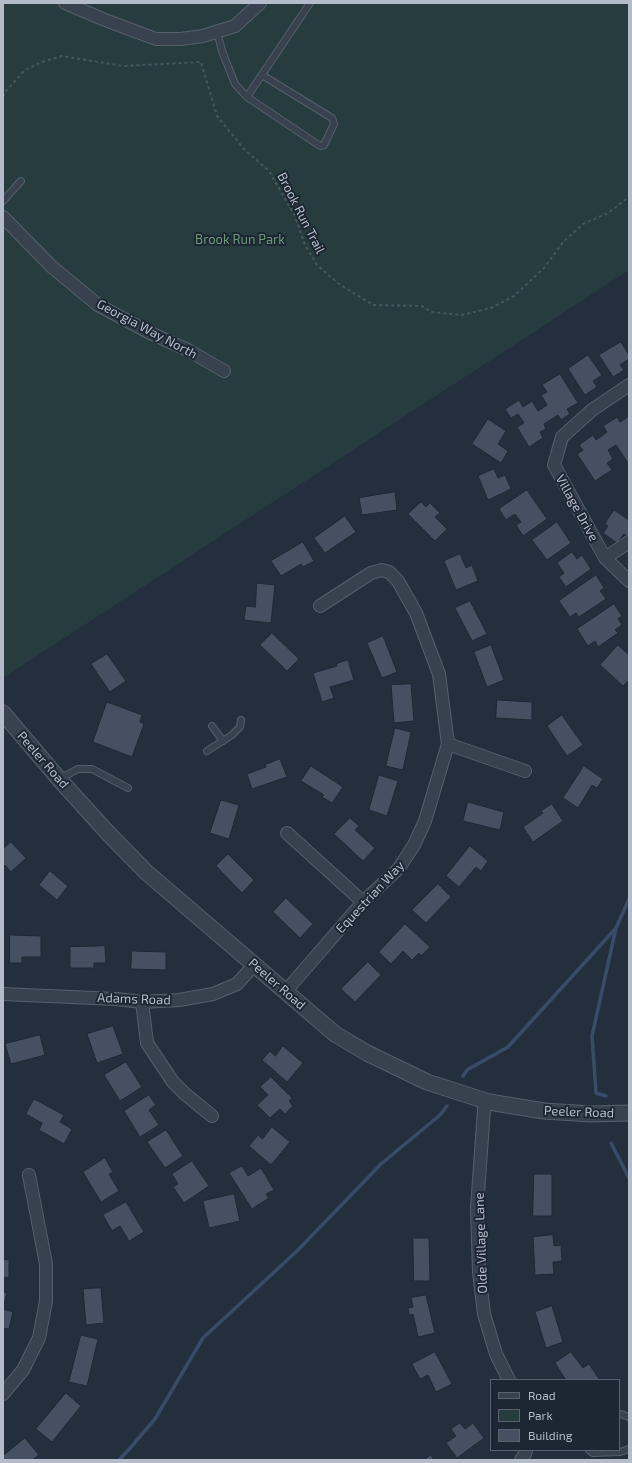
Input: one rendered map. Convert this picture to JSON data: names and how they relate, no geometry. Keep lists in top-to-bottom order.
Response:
{
  "streets": {
    "street": [
      "Georgia Way North",
      "Village Drive",
      "Peeler Road",
      "Equestrian Way",
      "Adams Road",
      "Olde Village Lane"
    ],
    "path": ["Brook Run Trail"]
  },
  "crossings": [
    ["Peeler Road", "Equestrian Way"],
    ["Peeler Road", "Adams Road"],
    ["Peeler Road", "Olde Village Lane"]
  ],
  "parks": ["Brook Run Park"],
  "legend": ["Road", "Park", "Building"]
}
